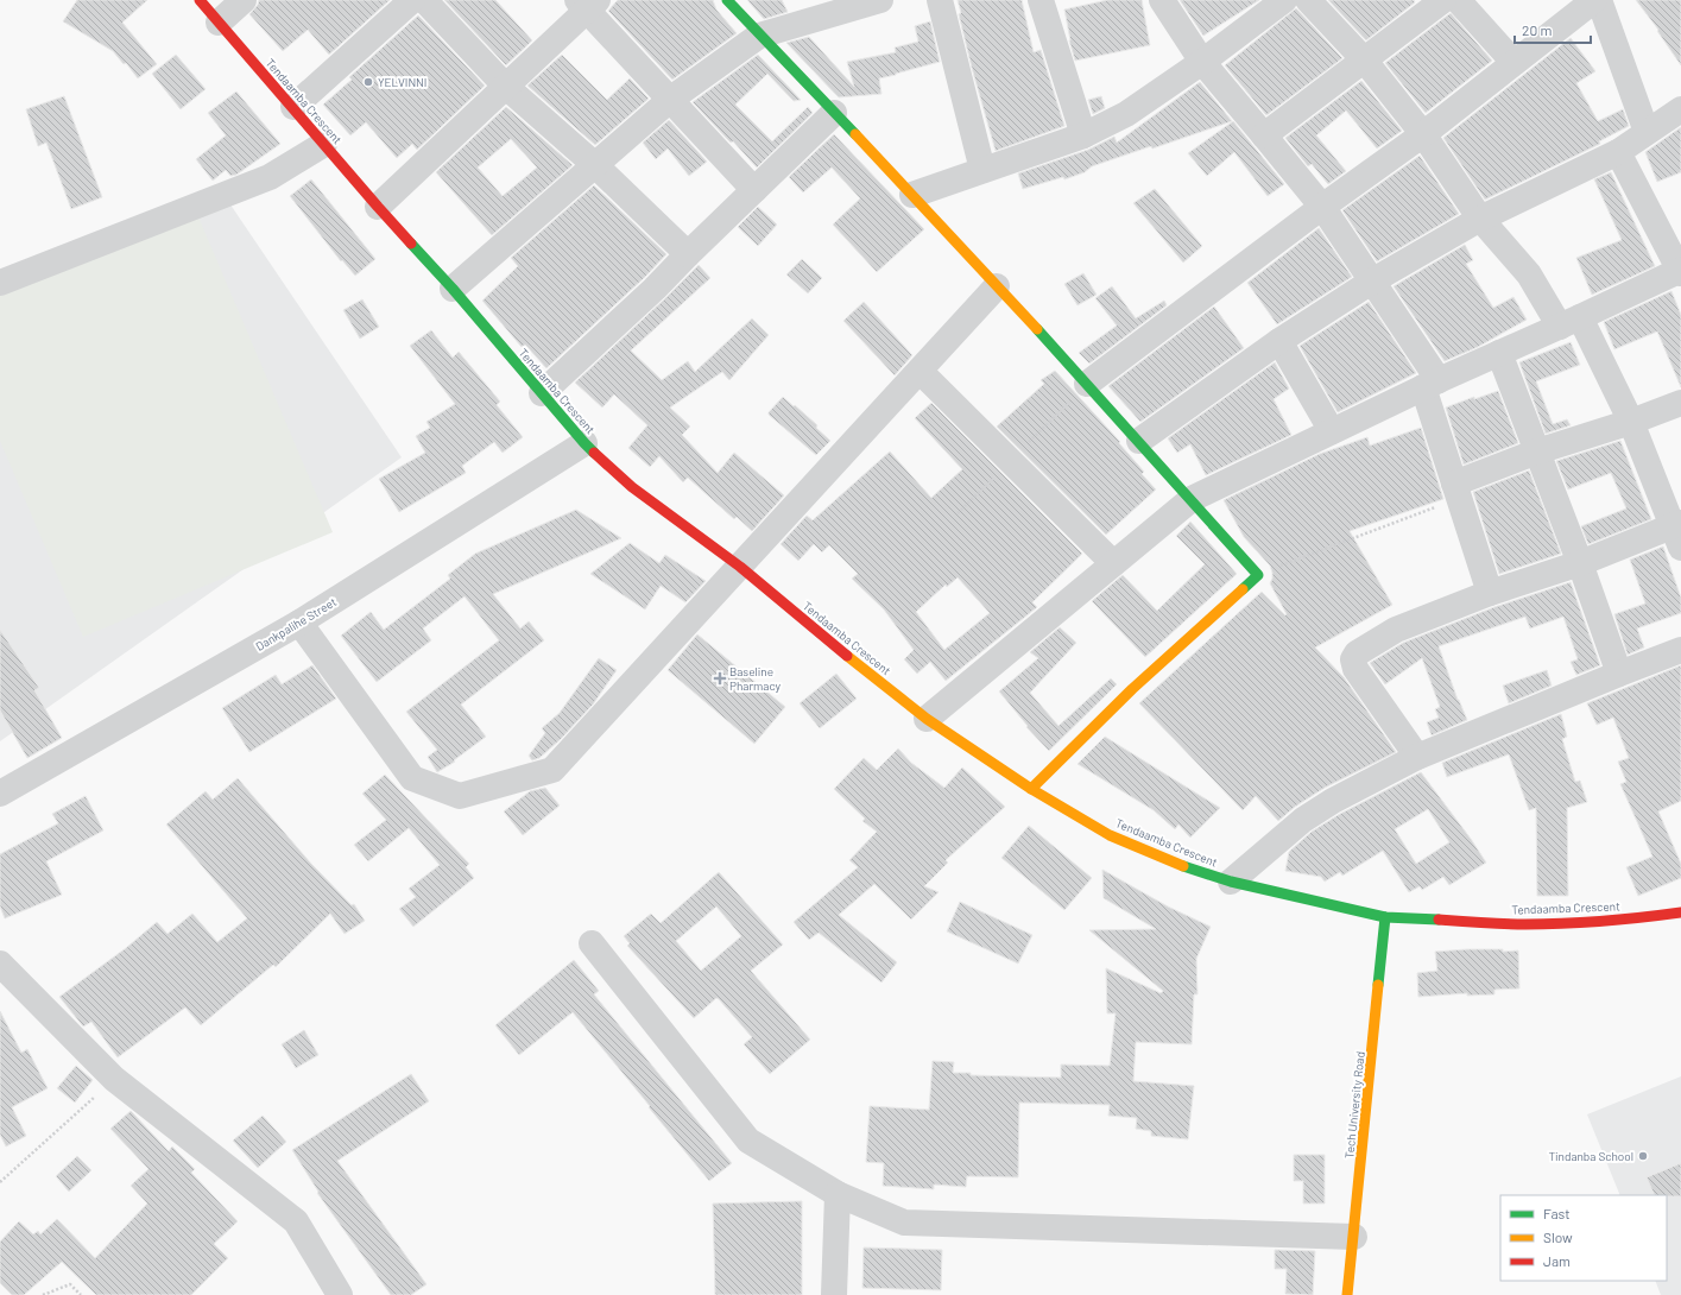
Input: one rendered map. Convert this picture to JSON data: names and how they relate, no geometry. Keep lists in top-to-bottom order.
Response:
{
  "streets": {
    "street": ["Tendaamba Crescent", "Dankpalihe Street", "Tech University Road"]
  },
  "crossings": [
    ["Tendaamba Crescent", "Dankpalihe Street"],
    ["Tendaamba Crescent", "Tech University Road"]
  ],
  "places": {
    "other": ["YELVINNI", "Tindanba School"],
    "health": ["Baseline Pharmacy"]
  },
  "legend": ["Fast", "Slow", "Jam"],
  "scale_bar": "20 m"
}
